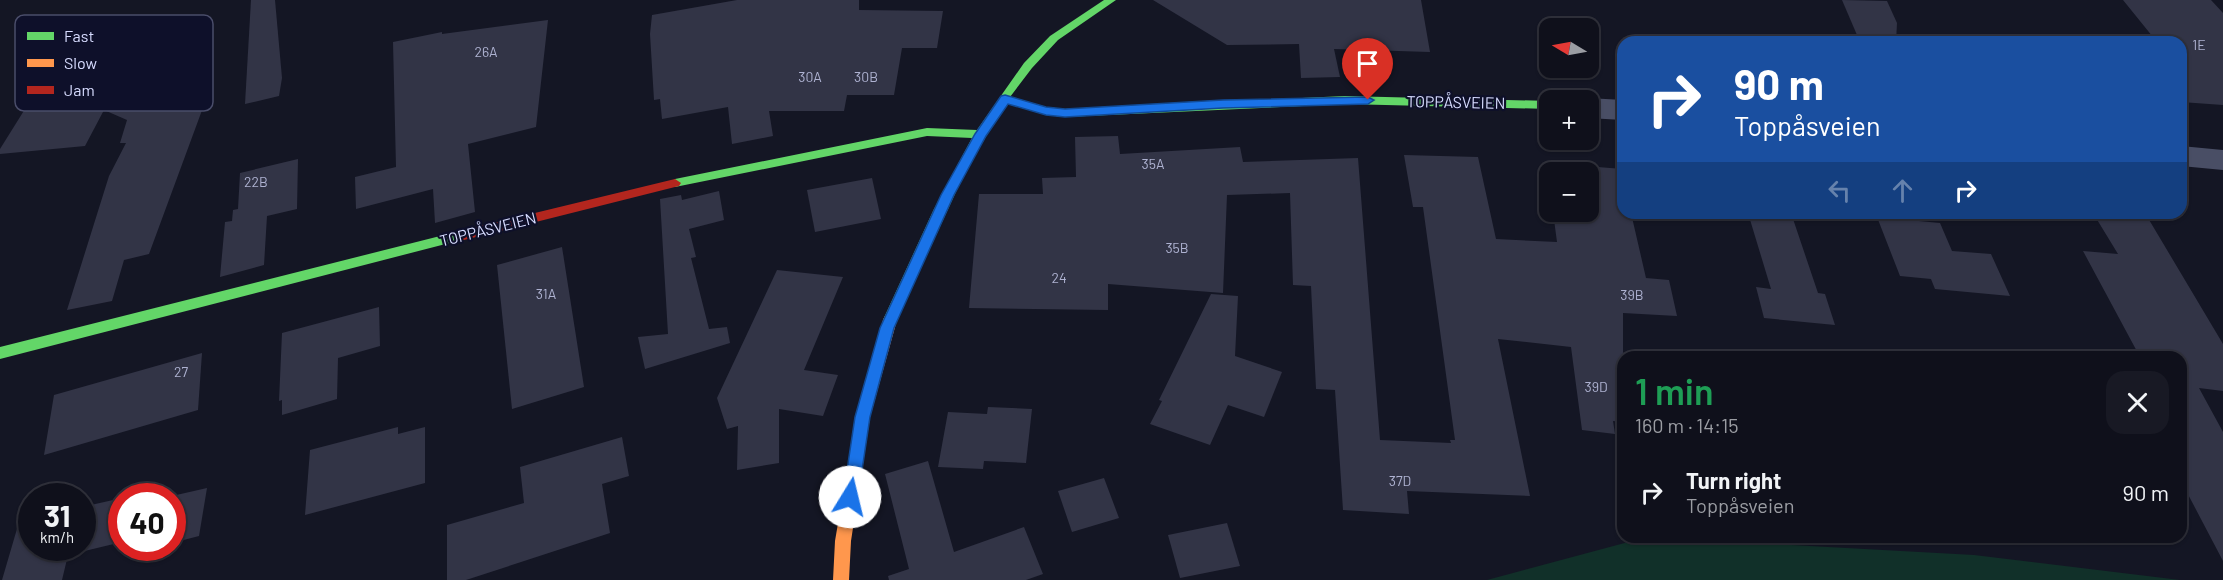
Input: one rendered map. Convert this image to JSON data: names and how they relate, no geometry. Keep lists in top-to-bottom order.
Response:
{
  "streets": {
    "street": ["TOPPÅSVEIEN"]
  },
  "house_numbers": [
    "1E",
    "26A",
    "30A",
    "30B",
    "35A",
    "22B",
    "35B",
    "24",
    "31A",
    "39B",
    "27",
    "39D",
    "37D"
  ],
  "legend": ["Fast", "Slow", "Jam"],
  "north": "left",
  "page": {
    "map_buttons": ["+", "−"],
    "turn": ["90 m", "Toppåsveien"],
    "heading": ["1 min", "160 m · 14:15"],
    "list": [
      {
        "name": "Turn right",
        "note": "Toppåsveien",
        "value": "90 m"
      }
    ],
    "speed": "31 km/h",
    "limit": "40"
  }
}
